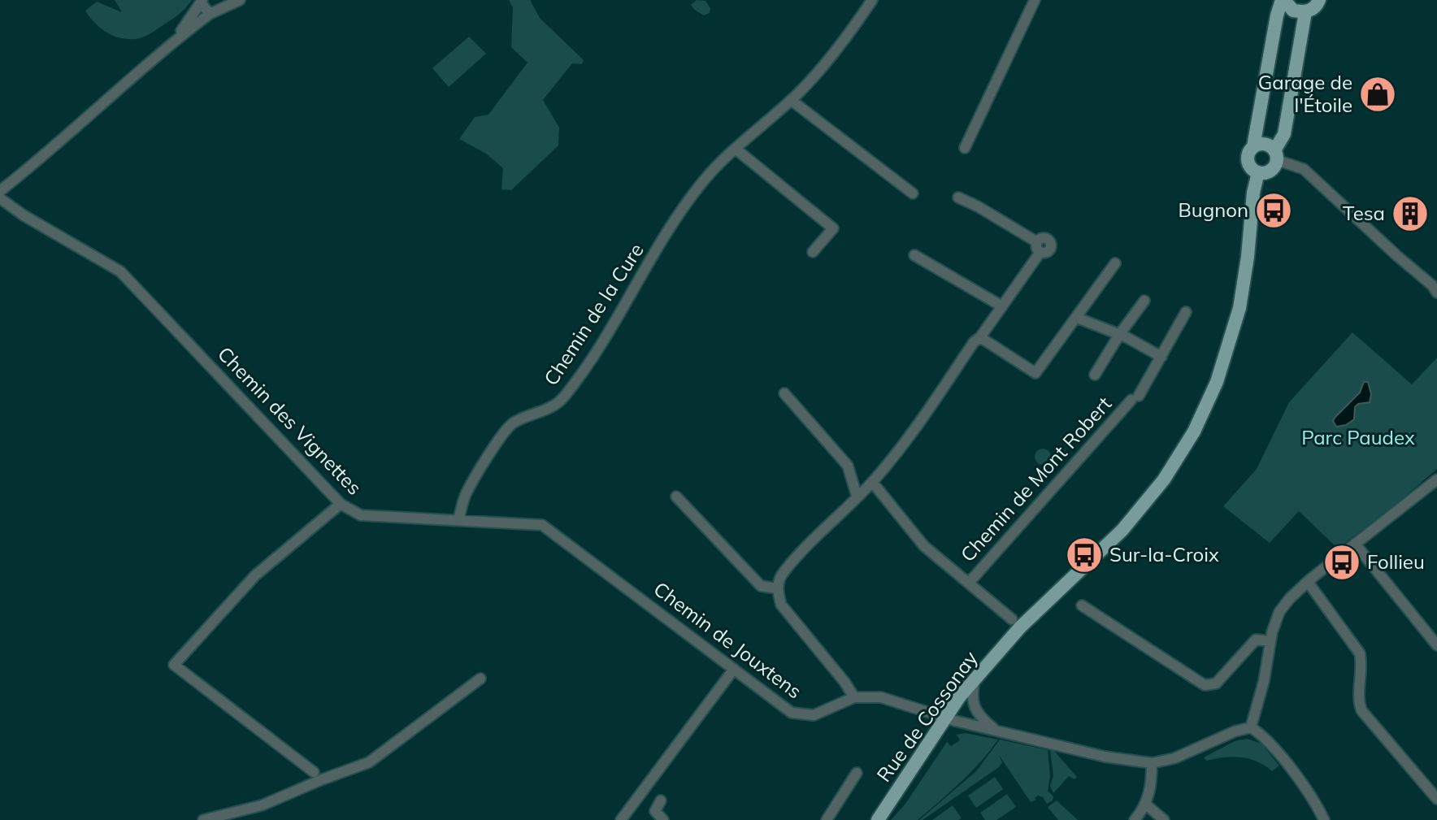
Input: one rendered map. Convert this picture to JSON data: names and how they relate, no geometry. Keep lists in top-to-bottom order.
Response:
{
  "streets": {
    "main road": ["Rue de Cossonay"],
    "street": [
      "Chemin de la Cure",
      "Chemin des Vignettes",
      "Chemin de Mont Robert",
      "Chemin de Jouxtens"
    ]
  },
  "crossings": [
    ["Chemin de la Cure", "Chemin des Vignettes"],
    ["Chemin des Vignettes", "Chemin de Jouxtens"],
    ["Chemin de Jouxtens", "Rue de Cossonay"]
  ],
  "parks": ["Parc Paudex"],
  "places": {
    "shop": ["Garage de l'Étoile"],
    "bus stop": ["Bugnon", "Sur-la-Croix", "Follieu"],
    "building": ["Tesa"]
  }
}
